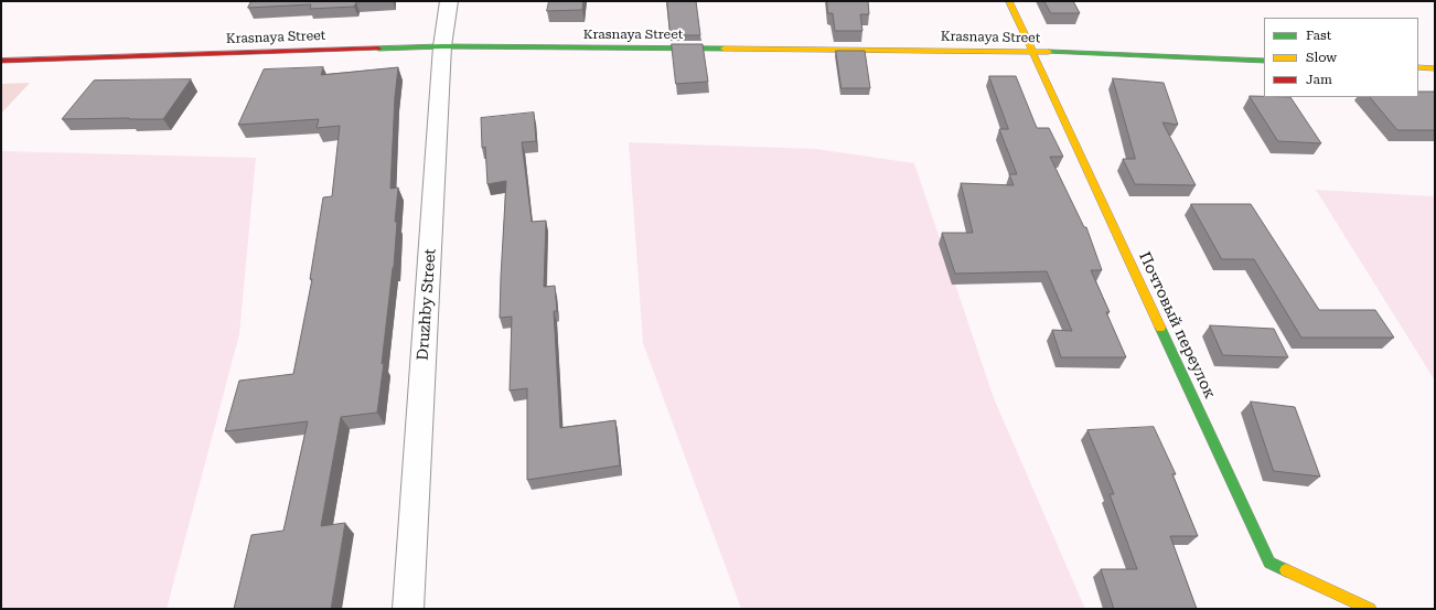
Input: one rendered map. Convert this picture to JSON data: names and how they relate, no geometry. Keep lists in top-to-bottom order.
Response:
{
  "streets": {
    "street": ["Krasnaya Street", "Druzhby Street", "Почтовый переулок"]
  },
  "crossings": [
    ["Krasnaya Street", "Druzhby Street"],
    ["Krasnaya Street", "Почтовый переулок"]
  ],
  "legend": ["Fast", "Slow", "Jam"]
}
